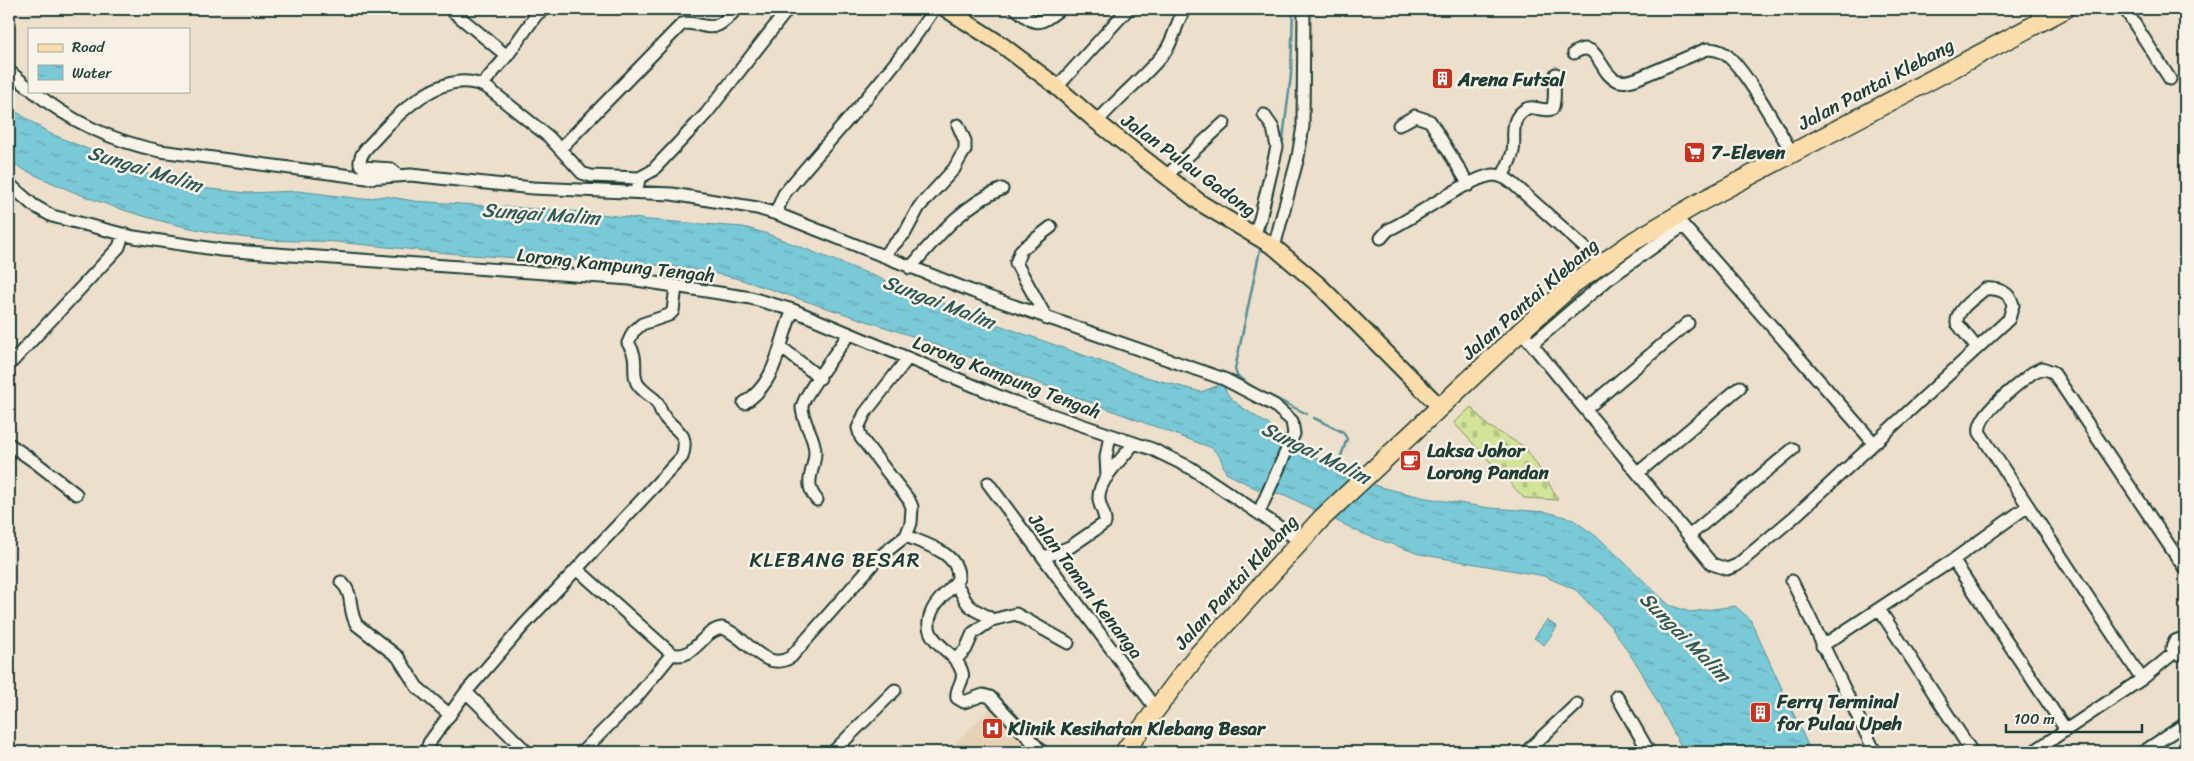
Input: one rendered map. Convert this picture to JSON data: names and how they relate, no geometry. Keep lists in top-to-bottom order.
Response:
{
  "streets": {
    "highway": ["Jalan Pantai Klebang"],
    "main road": ["Jalan Pulau Gadong"],
    "street": ["Lorong Kampung Tengah", "Jalan Taman Kenanga"]
  },
  "crossings": [
    ["Jalan Pantai Klebang", "Jalan Pulau Gadong"],
    ["Jalan Pantai Klebang", "Lorong Kampung Tengah"],
    ["Jalan Pantai Klebang", "Jalan Taman Kenanga"]
  ],
  "districts": ["KLEBANG BESAR"],
  "water": ["Sungai Malim"],
  "places": {
    "building": ["Arena Futsal", "Ferry Terminal for Pulau Upeh"],
    "supermarket": ["7-Eleven"],
    "cafe": ["Laksa Johor Lorong Pandan"],
    "hospital": ["Klinik Kesihatan Klebang Besar"]
  },
  "legend": ["Road", "Water"],
  "scale_bar": "100 m"
}
